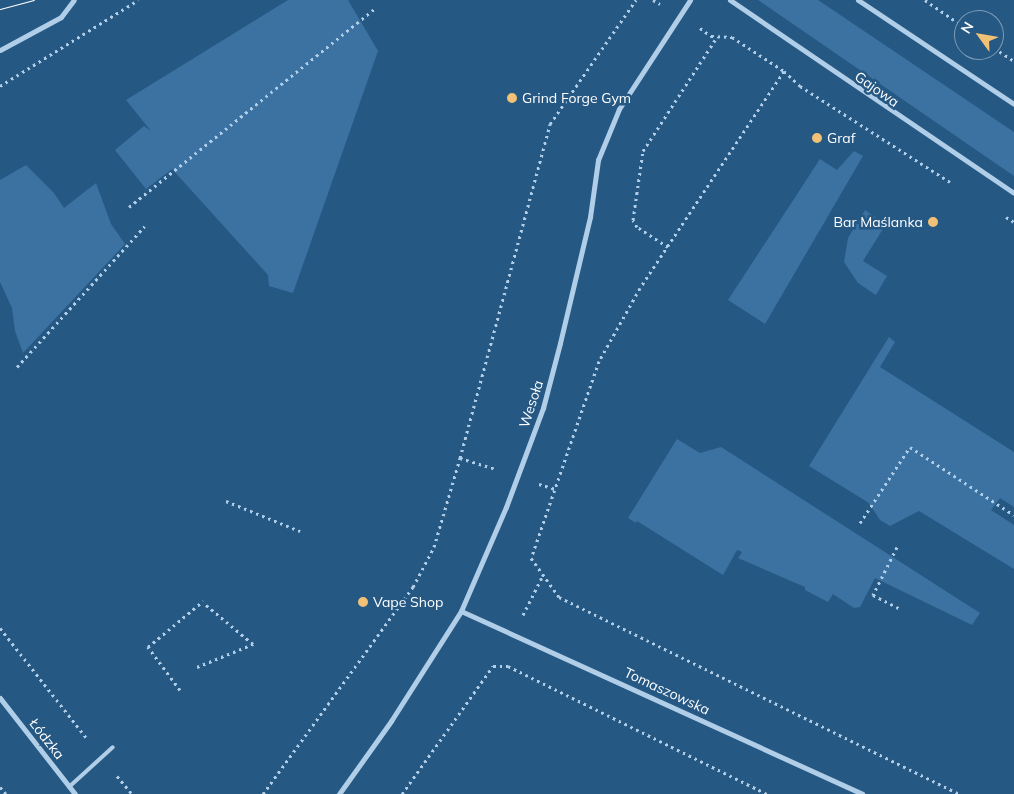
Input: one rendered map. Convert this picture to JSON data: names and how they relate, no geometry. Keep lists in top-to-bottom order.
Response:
{
  "streets": {
    "street": [
      "Gajowa",
      "Wesoła",
      "Tomaszowska",
      "Łódzka"
    ]
  },
  "crossings": [
    ["Wesoła", "Tomaszowska"]
  ],
  "places": [
    "Grind Forge Gym",
    "Graf",
    "Bar Maślanka",
    "Vape Shop"
  ],
  "north": "top left"
}
